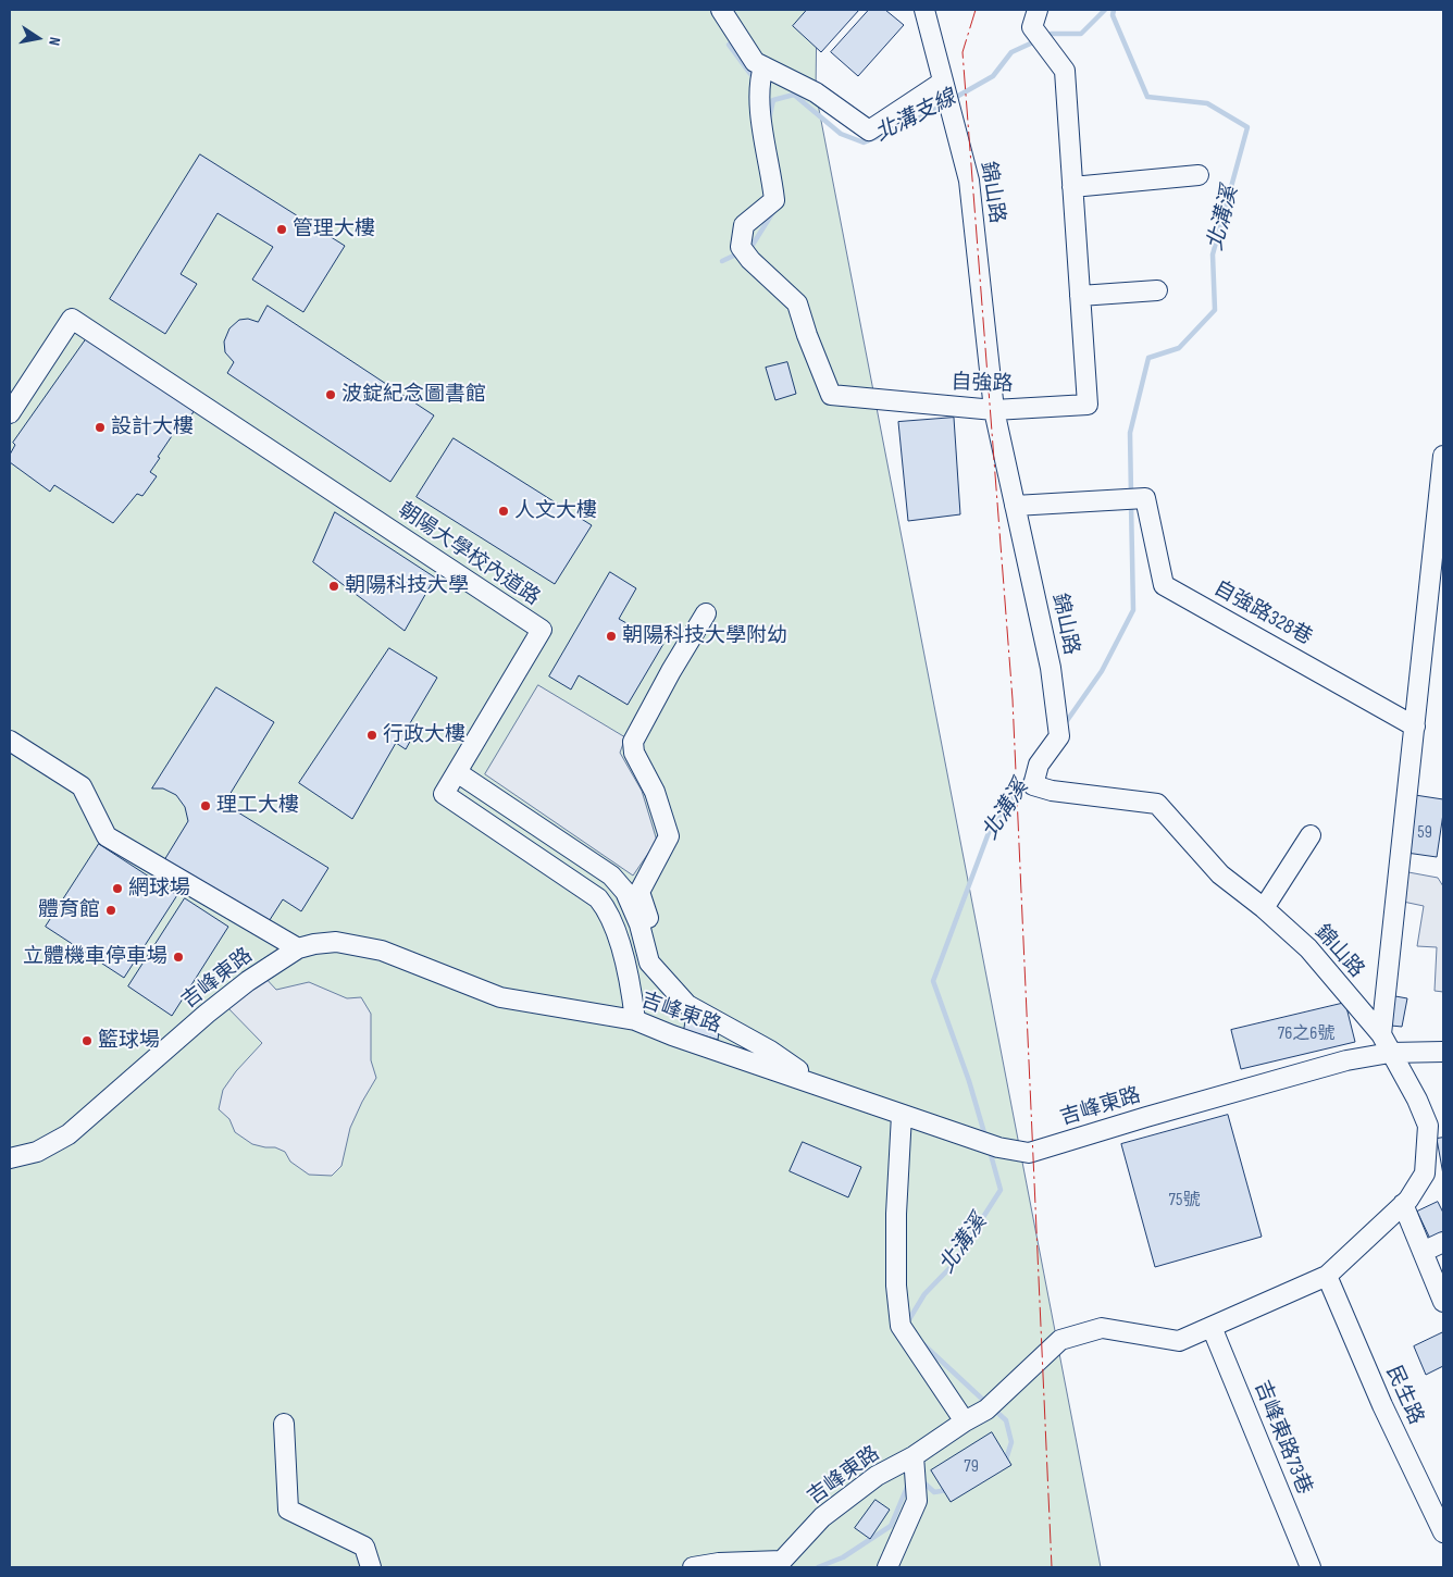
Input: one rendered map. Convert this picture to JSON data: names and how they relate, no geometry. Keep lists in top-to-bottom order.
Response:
{
  "streets": {
    "street": [
      "錦山路",
      "自強路",
      "朝陽大學校內道路",
      "自強路328巷",
      "吉峰東路",
      "民生路",
      "吉峰東路73巷"
    ]
  },
  "crossings": [
    ["錦山路", "自強路"],
    ["錦山路", "自強路328巷"],
    ["錦山路", "吉峰東路"],
    ["朝陽大學校內道路", "吉峰東路"],
    ["吉峰東路", "民生路"],
    ["吉峰東路", "吉峰東路73巷"]
  ],
  "water": ["北溝支線", "北溝溪"],
  "places": [
    "管理大樓",
    "波錠紀念圖書館",
    "設計大樓",
    "人文大樓",
    "朝陽科技大學",
    "朝陽科技大學附幼",
    "行政大樓",
    "理工大樓",
    "網球場",
    "體育館",
    "立體機車停車場",
    "籃球場"
  ],
  "house_numbers": [
    "59",
    "76之6號",
    "75號",
    "79"
  ],
  "north": "right"
}
